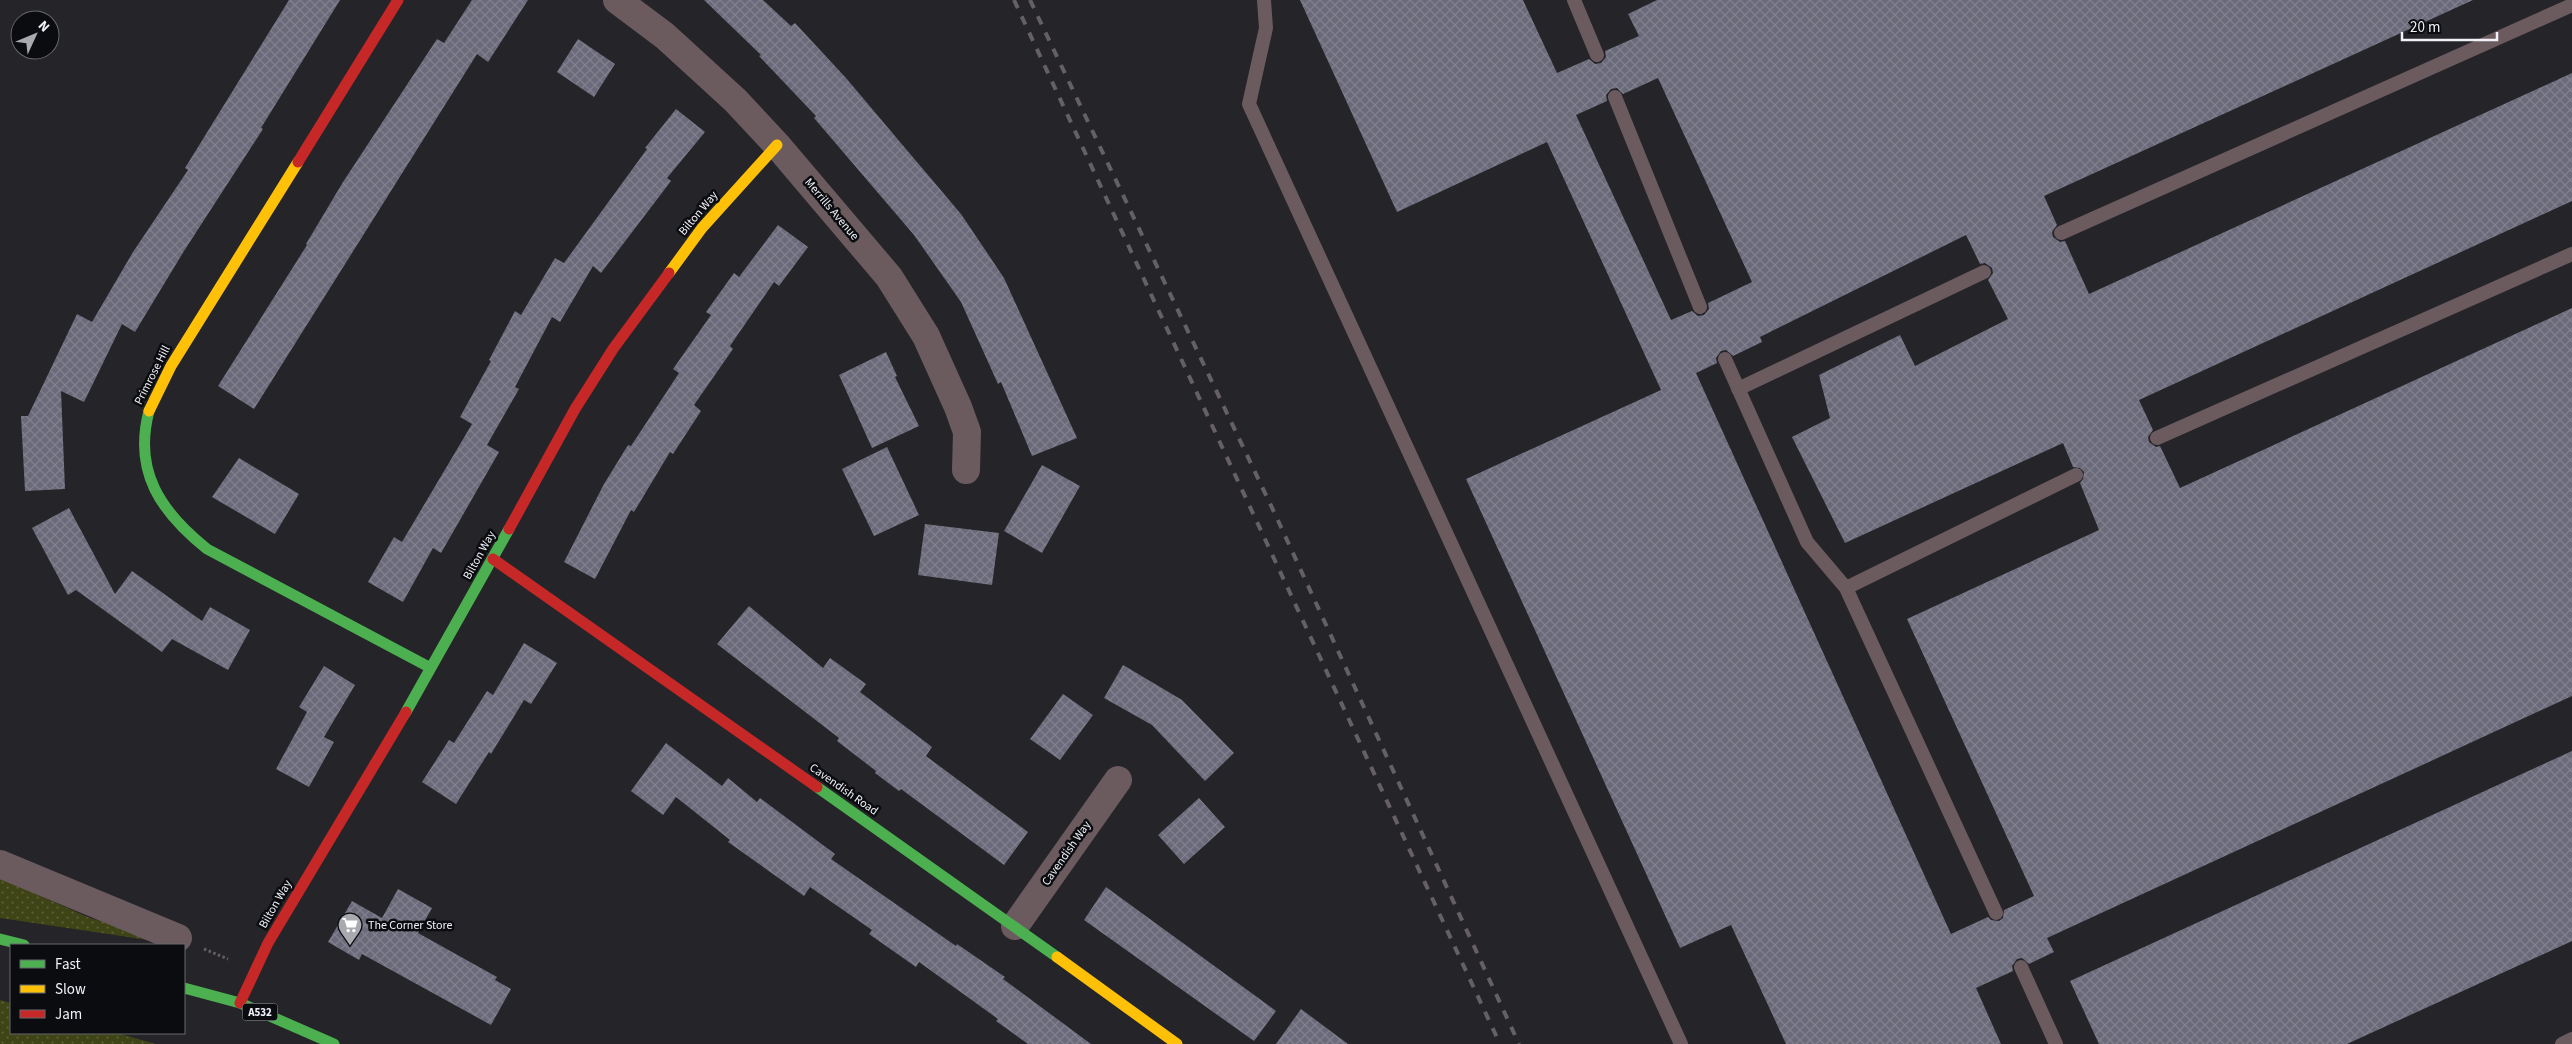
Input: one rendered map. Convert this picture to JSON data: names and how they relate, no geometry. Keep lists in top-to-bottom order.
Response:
{
  "streets": {
    "street": [
      "Merrills Avenue",
      "Bilton Way",
      "Primrose Hill",
      "Cavendish Road",
      "Cavendish Way",
      "A532"
    ]
  },
  "crossings": [
    ["Merrills Avenue", "Bilton Way"],
    ["Bilton Way", "Primrose Hill"],
    ["Bilton Way", "Cavendish Road"],
    ["Bilton Way", "A532"],
    ["Cavendish Road", "Cavendish Way"]
  ],
  "places": {
    "supermarket": ["The Corner Store"]
  },
  "legend": ["Fast", "Slow", "Jam"],
  "scale_bar": "20 m",
  "north": "top right"
}
